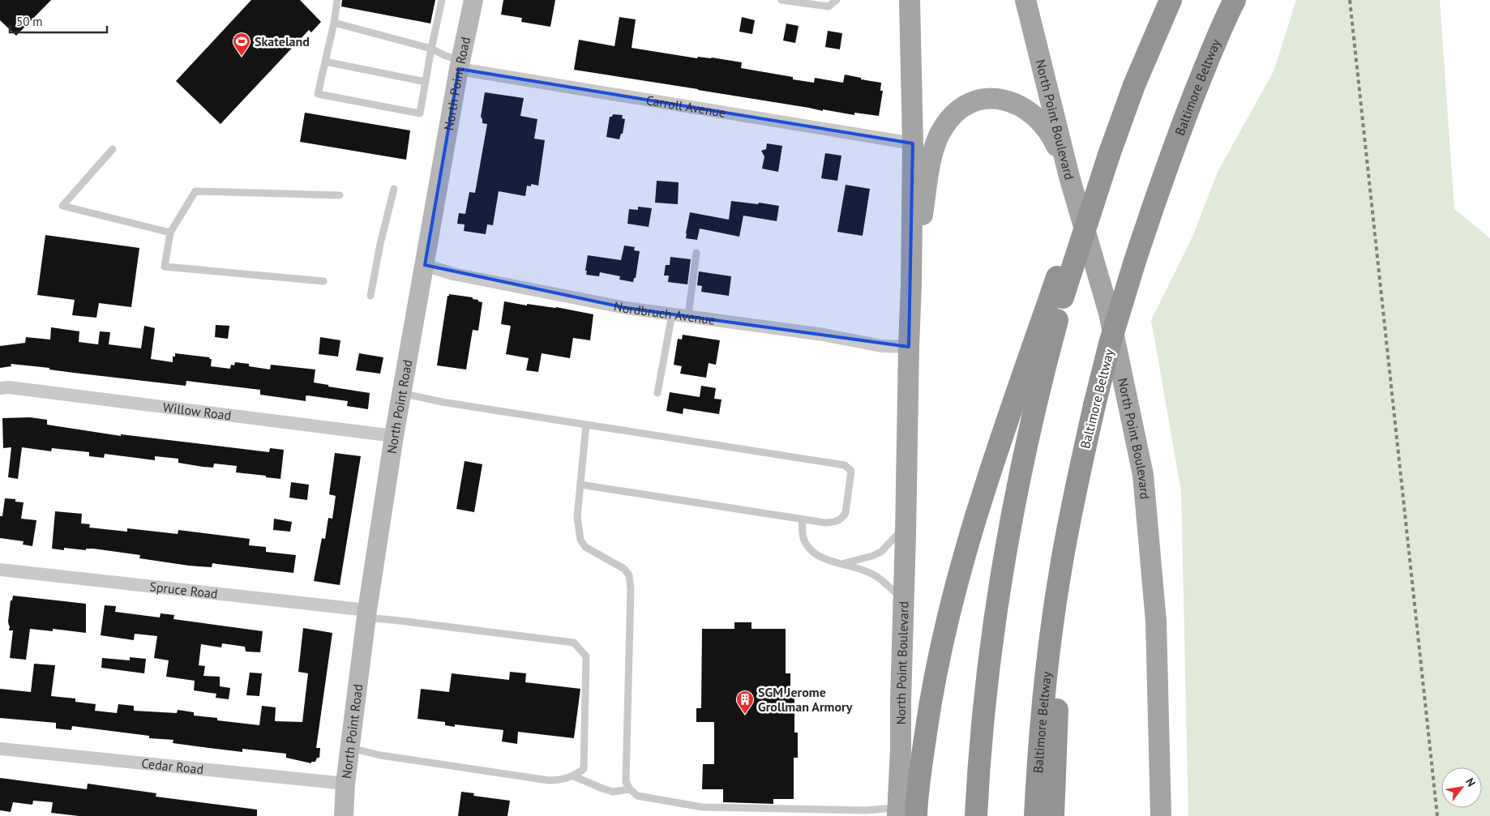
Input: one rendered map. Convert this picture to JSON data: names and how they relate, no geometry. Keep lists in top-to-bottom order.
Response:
{
  "streets": {
    "highway": ["Baltimore Beltway"],
    "main road": ["North Point Boulevard"],
    "street": [
      "North Point Road",
      "Carroll Avenue",
      "Nordbruch Avenue",
      "Willow Road",
      "Spruce Road",
      "Cedar Road"
    ]
  },
  "crossings": [
    ["North Point Road", "Carroll Avenue"],
    ["North Point Road", "Nordbruch Avenue"],
    ["North Point Road", "Willow Road"],
    ["North Point Road", "Spruce Road"],
    ["North Point Road", "Cedar Road"],
    ["Carroll Avenue", "North Point Boulevard"],
    ["North Point Boulevard", "Nordbruch Avenue"]
  ],
  "places": {
    "sports": ["Skateland"],
    "building": ["SGM Jerome Grollman Armory"]
  },
  "scale_bar": "50 m",
  "north": "top right"
}
